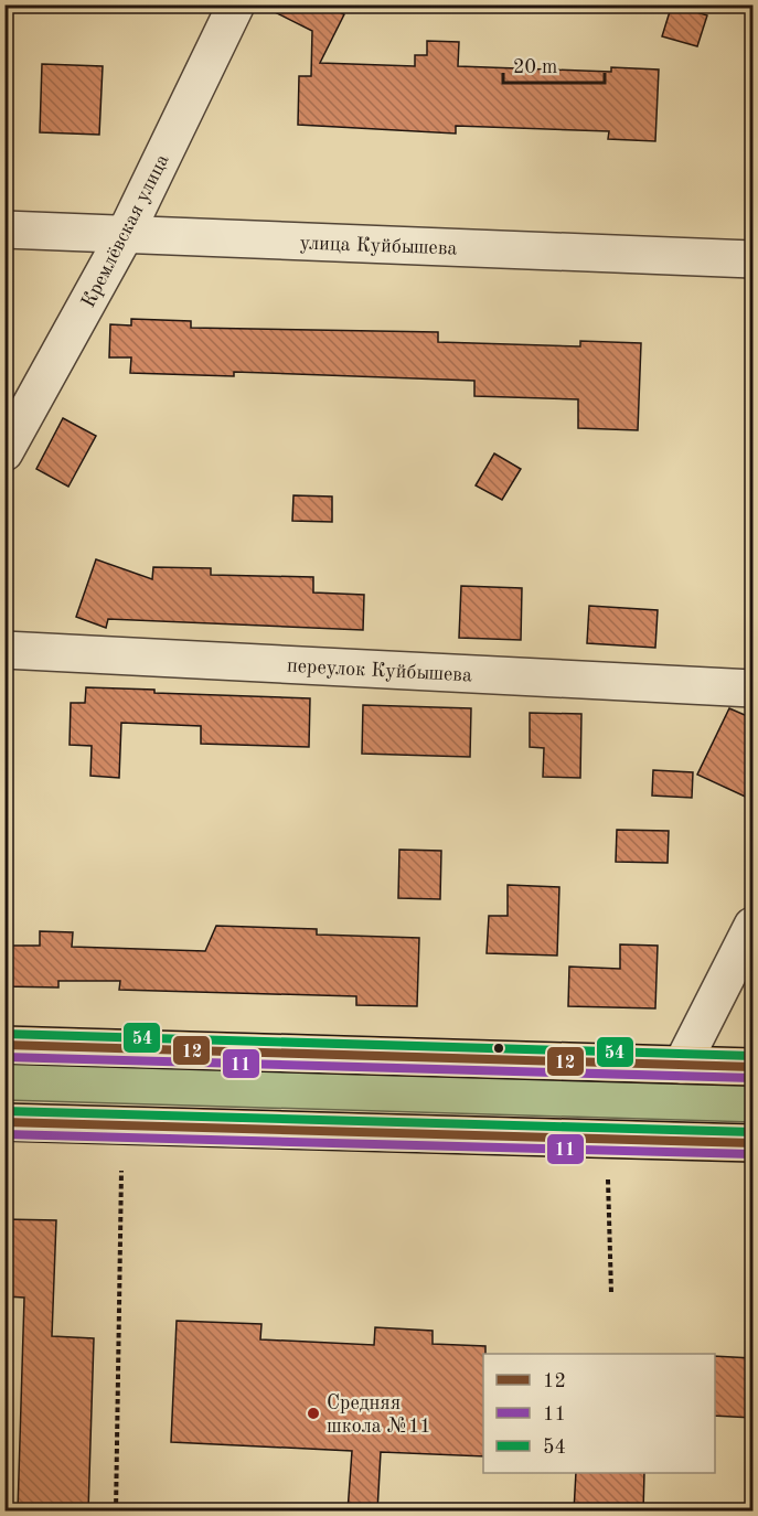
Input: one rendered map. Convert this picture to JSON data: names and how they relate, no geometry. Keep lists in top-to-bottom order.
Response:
{
  "streets": {
    "street": ["Кремлёвская улица", "улица Куйбышева", "переулок Куйбышева"]
  },
  "crossings": [
    ["Кремлёвская улица", "улица Куйбышева"]
  ],
  "places": ["Средняя школа №11"],
  "lines": ["transit line 54", "transit line 12", "transit line 11"],
  "legend": ["12", "11", "54"],
  "scale_bar": "20 m"
}
